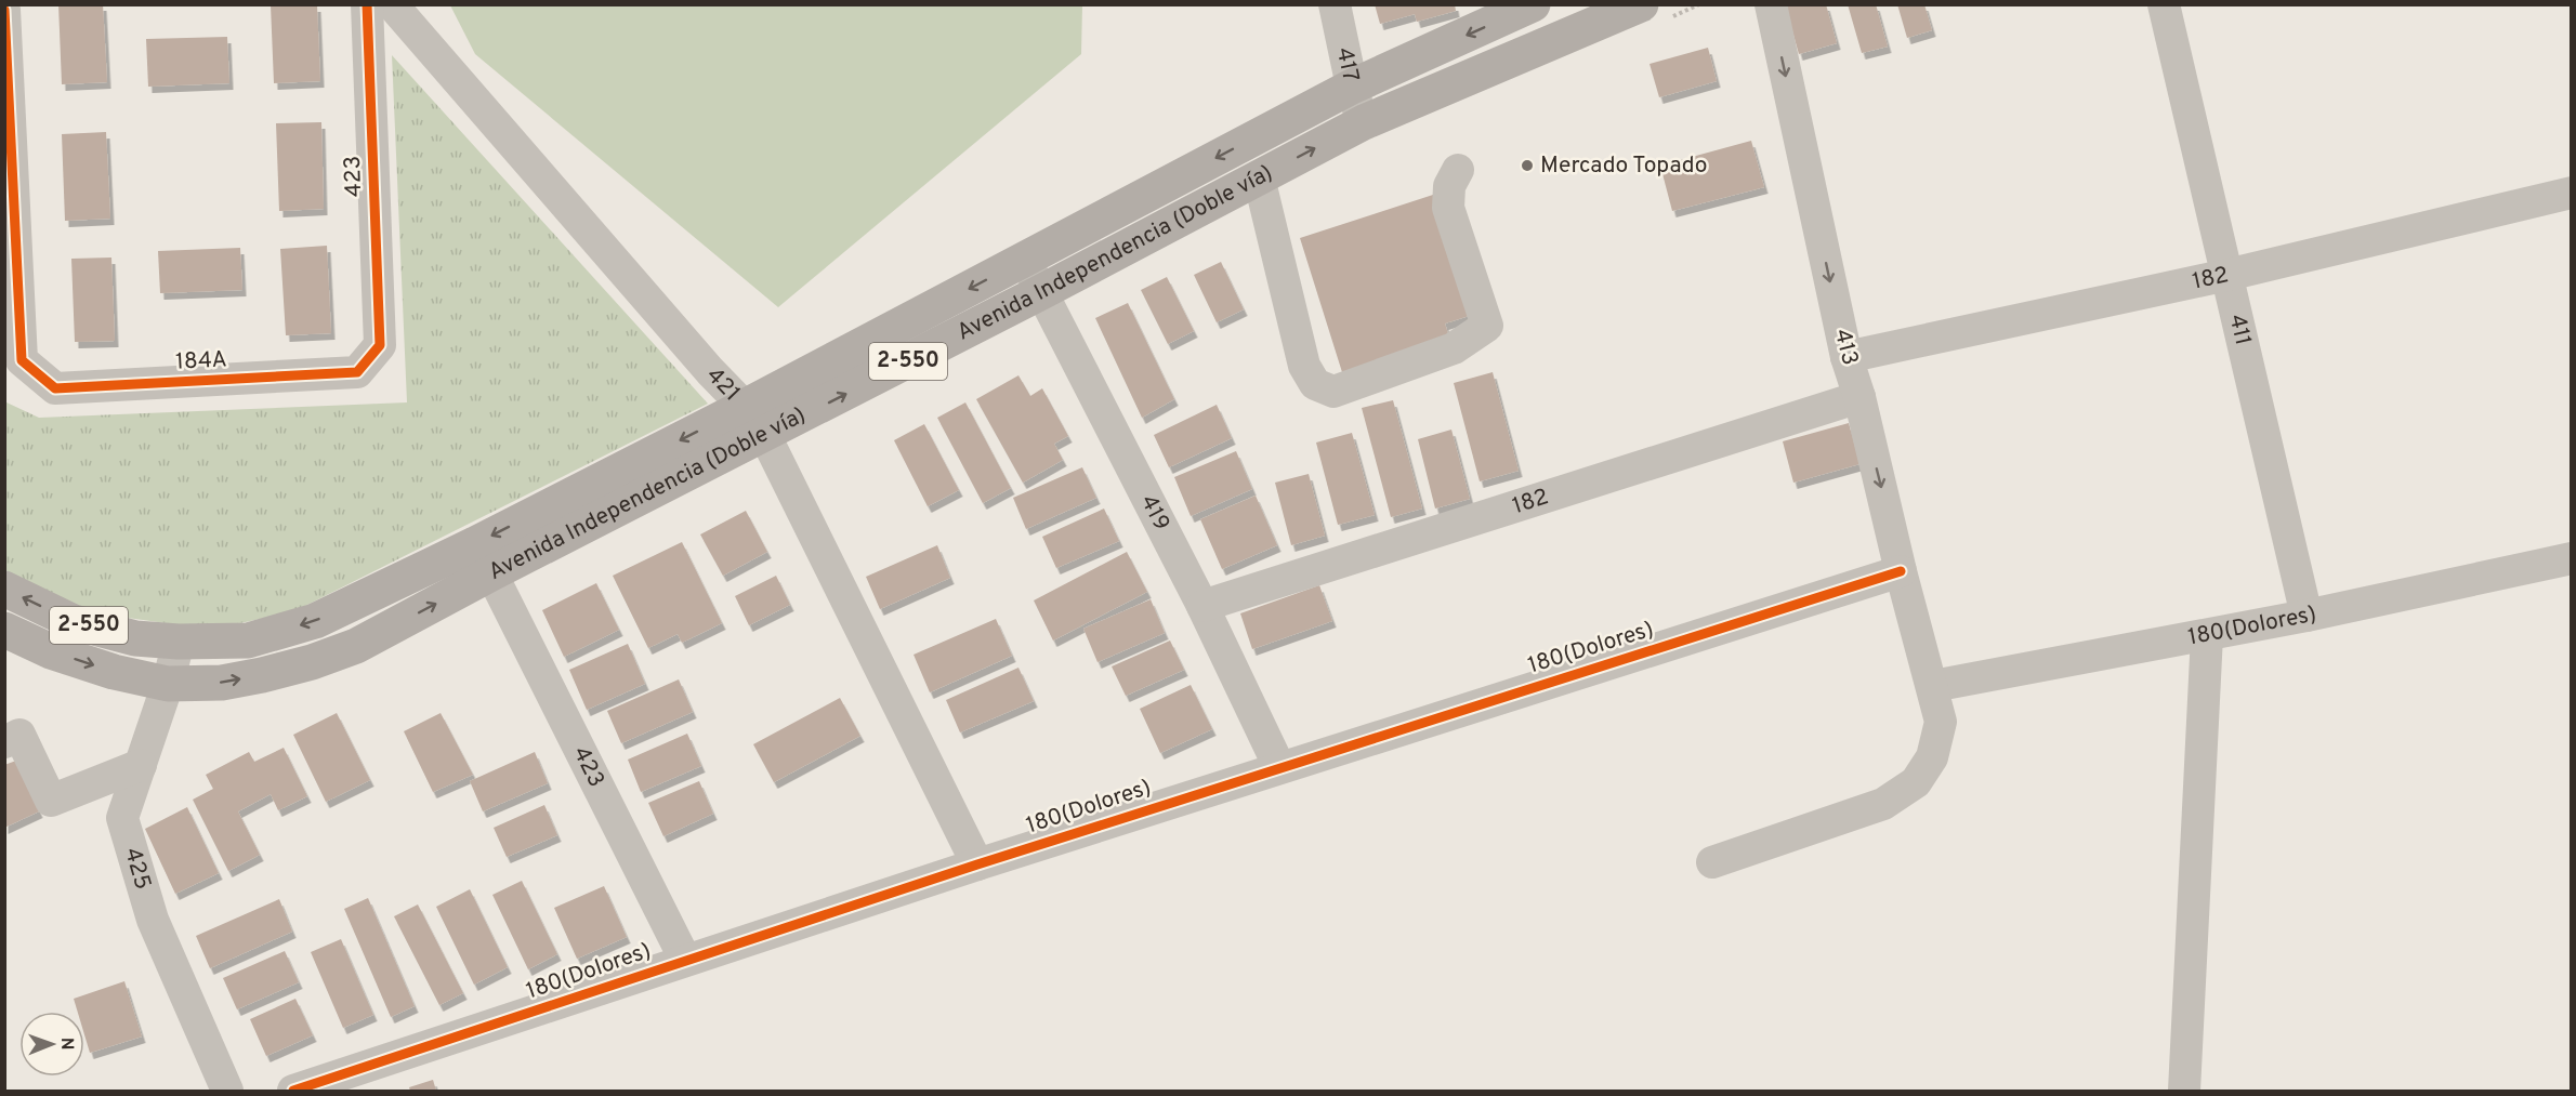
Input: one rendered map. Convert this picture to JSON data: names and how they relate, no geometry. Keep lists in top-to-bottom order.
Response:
{
  "streets": {
    "main road": ["Avenida Independencia (Doble vía)", "2-550"],
    "street": [
      "417",
      "423",
      "182",
      "411",
      "413",
      "184A",
      "421",
      "419",
      "180(Dolores)",
      "425"
    ]
  },
  "crossings": [
    ["417", "Avenida Independencia (Doble vía)"],
    ["423", "Avenida Independencia (Doble vía)"],
    ["423", "184A"],
    ["423", "180(Dolores)"],
    ["Avenida Independencia (Doble vía)", "2-550"],
    ["Avenida Independencia (Doble vía)", "421"],
    ["Avenida Independencia (Doble vía)", "419"],
    ["Avenida Independencia (Doble vía)", "425"],
    ["182", "411"],
    ["182", "413"],
    ["182", "419"],
    ["411", "180(Dolores)"],
    ["413", "180(Dolores)"],
    ["2-550", "425"],
    ["421", "180(Dolores)"],
    ["419", "180(Dolores)"]
  ],
  "one_way": ["413"],
  "places": ["Mercado Topado"],
  "north": "right"
}
